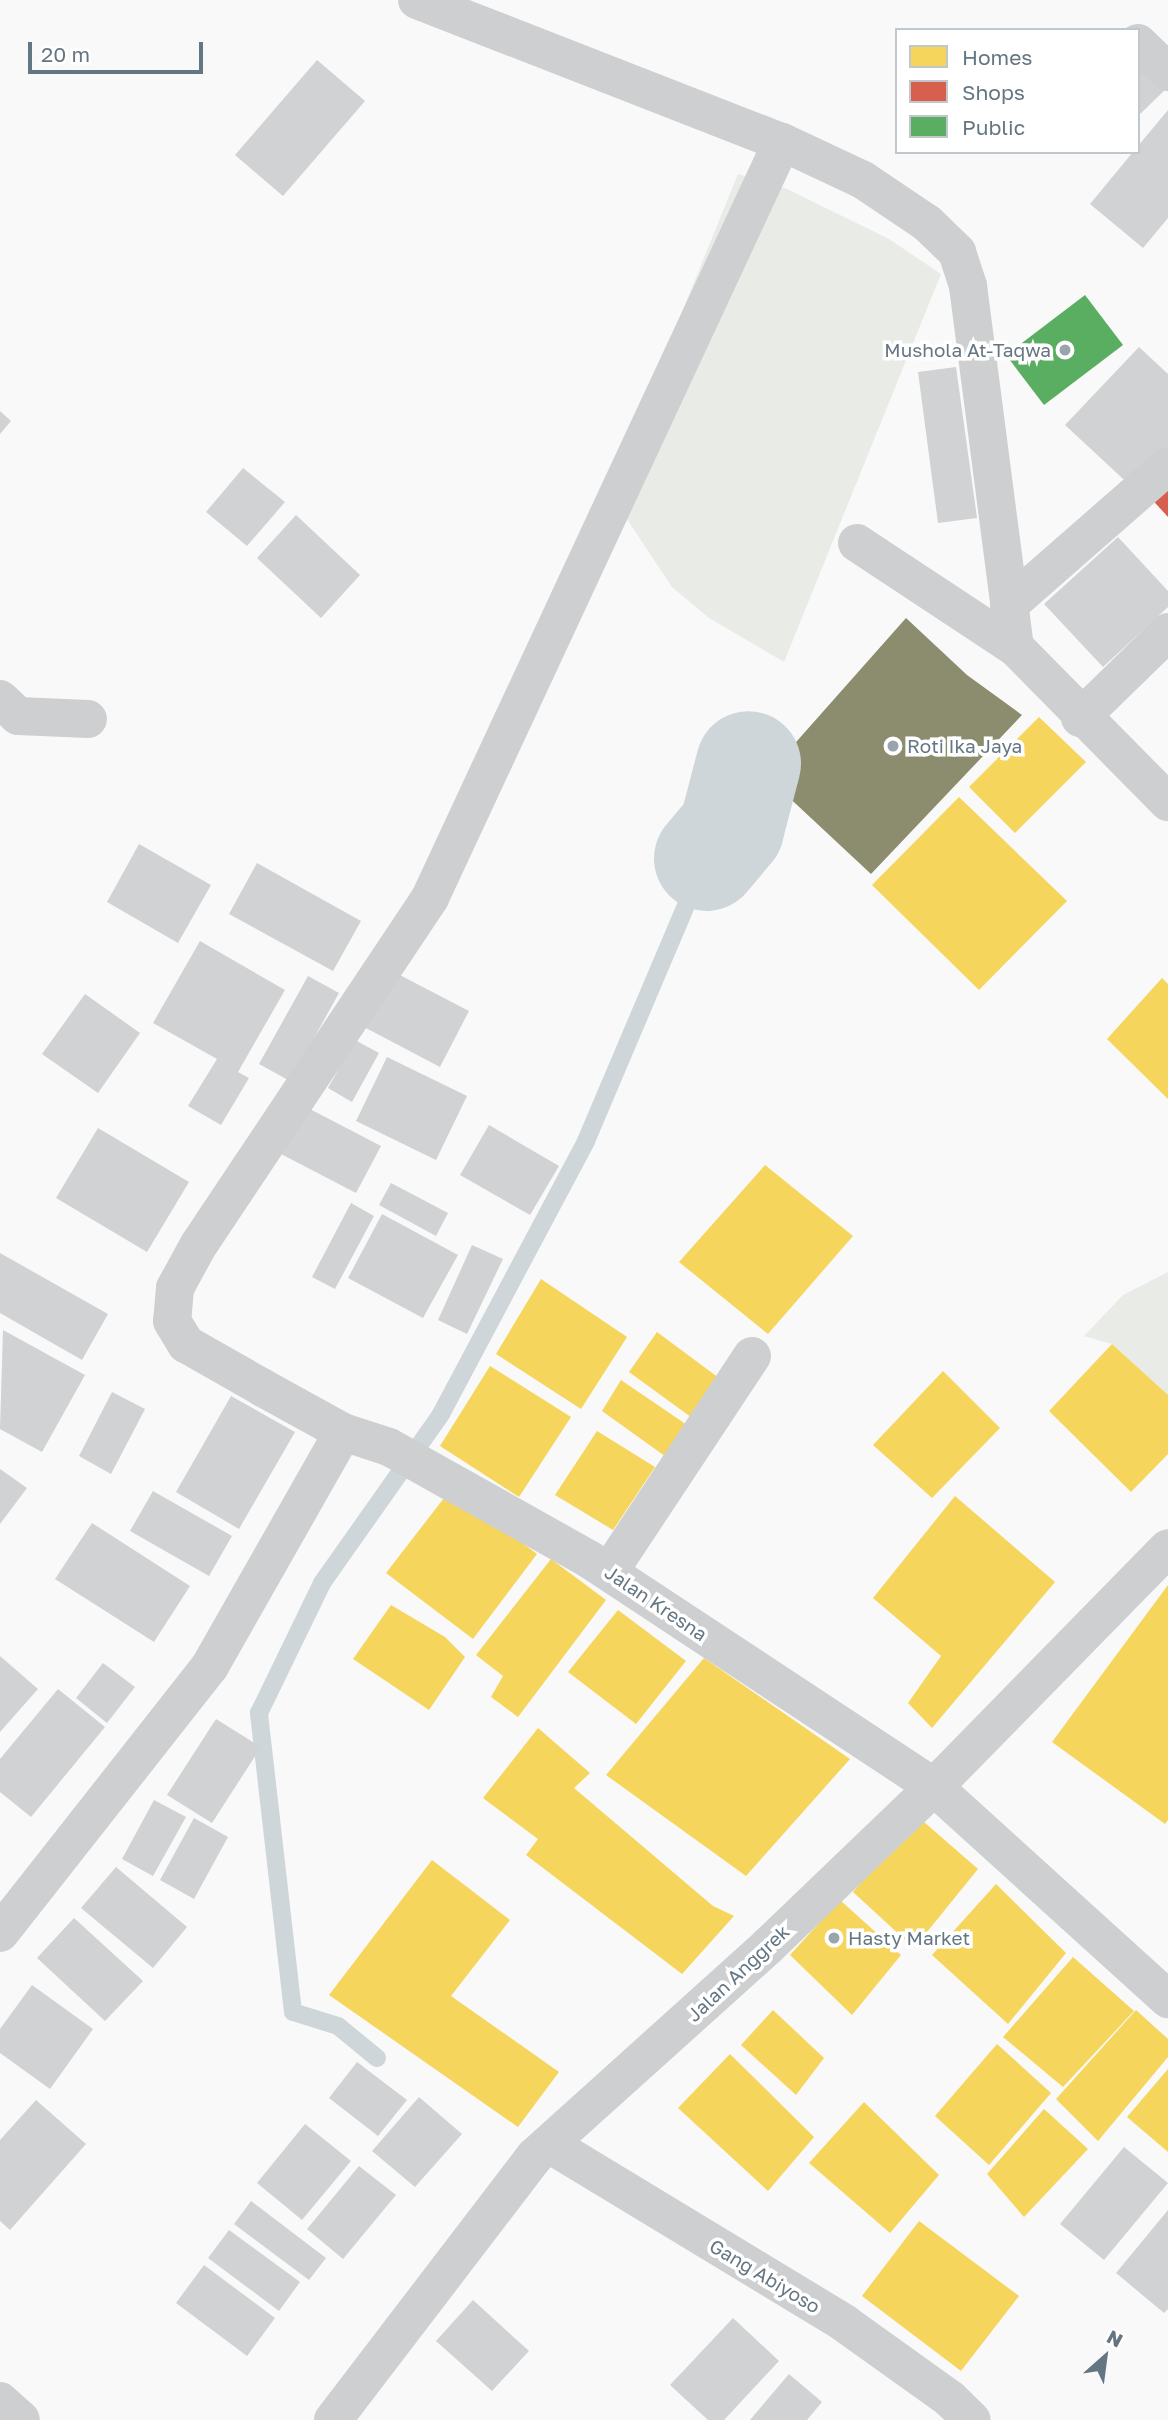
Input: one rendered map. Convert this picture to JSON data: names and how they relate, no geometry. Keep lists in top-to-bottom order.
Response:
{
  "streets": {
    "street": ["Jalan Kresna", "Jalan Anggrek", "Gang Abiyoso"]
  },
  "crossings": [
    ["Jalan Kresna", "Jalan Anggrek"],
    ["Jalan Anggrek", "Gang Abiyoso"]
  ],
  "places": ["Mushola At-Taqwa", "Roti Ika Jaya", "Hasty Market"],
  "legend": ["Homes", "Shops", "Public"],
  "scale_bar": "20 m",
  "north": "top right"
}
